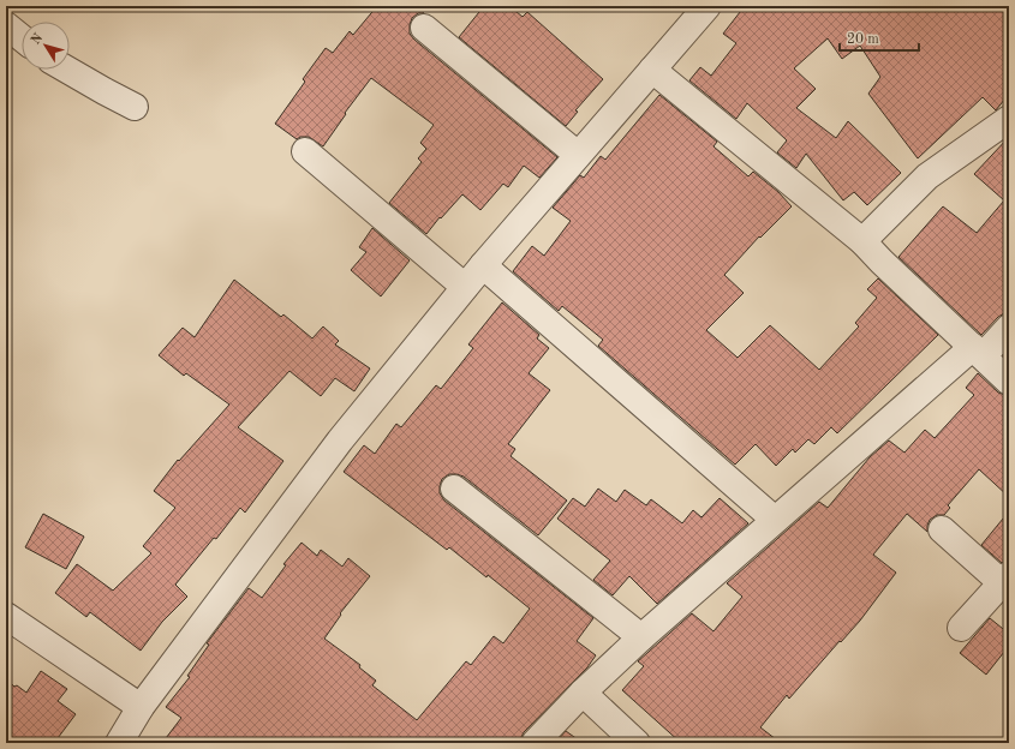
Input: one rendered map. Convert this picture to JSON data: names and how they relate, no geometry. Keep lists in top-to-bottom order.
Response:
{
  "scale_bar": "20 m",
  "north": "top left"
}
